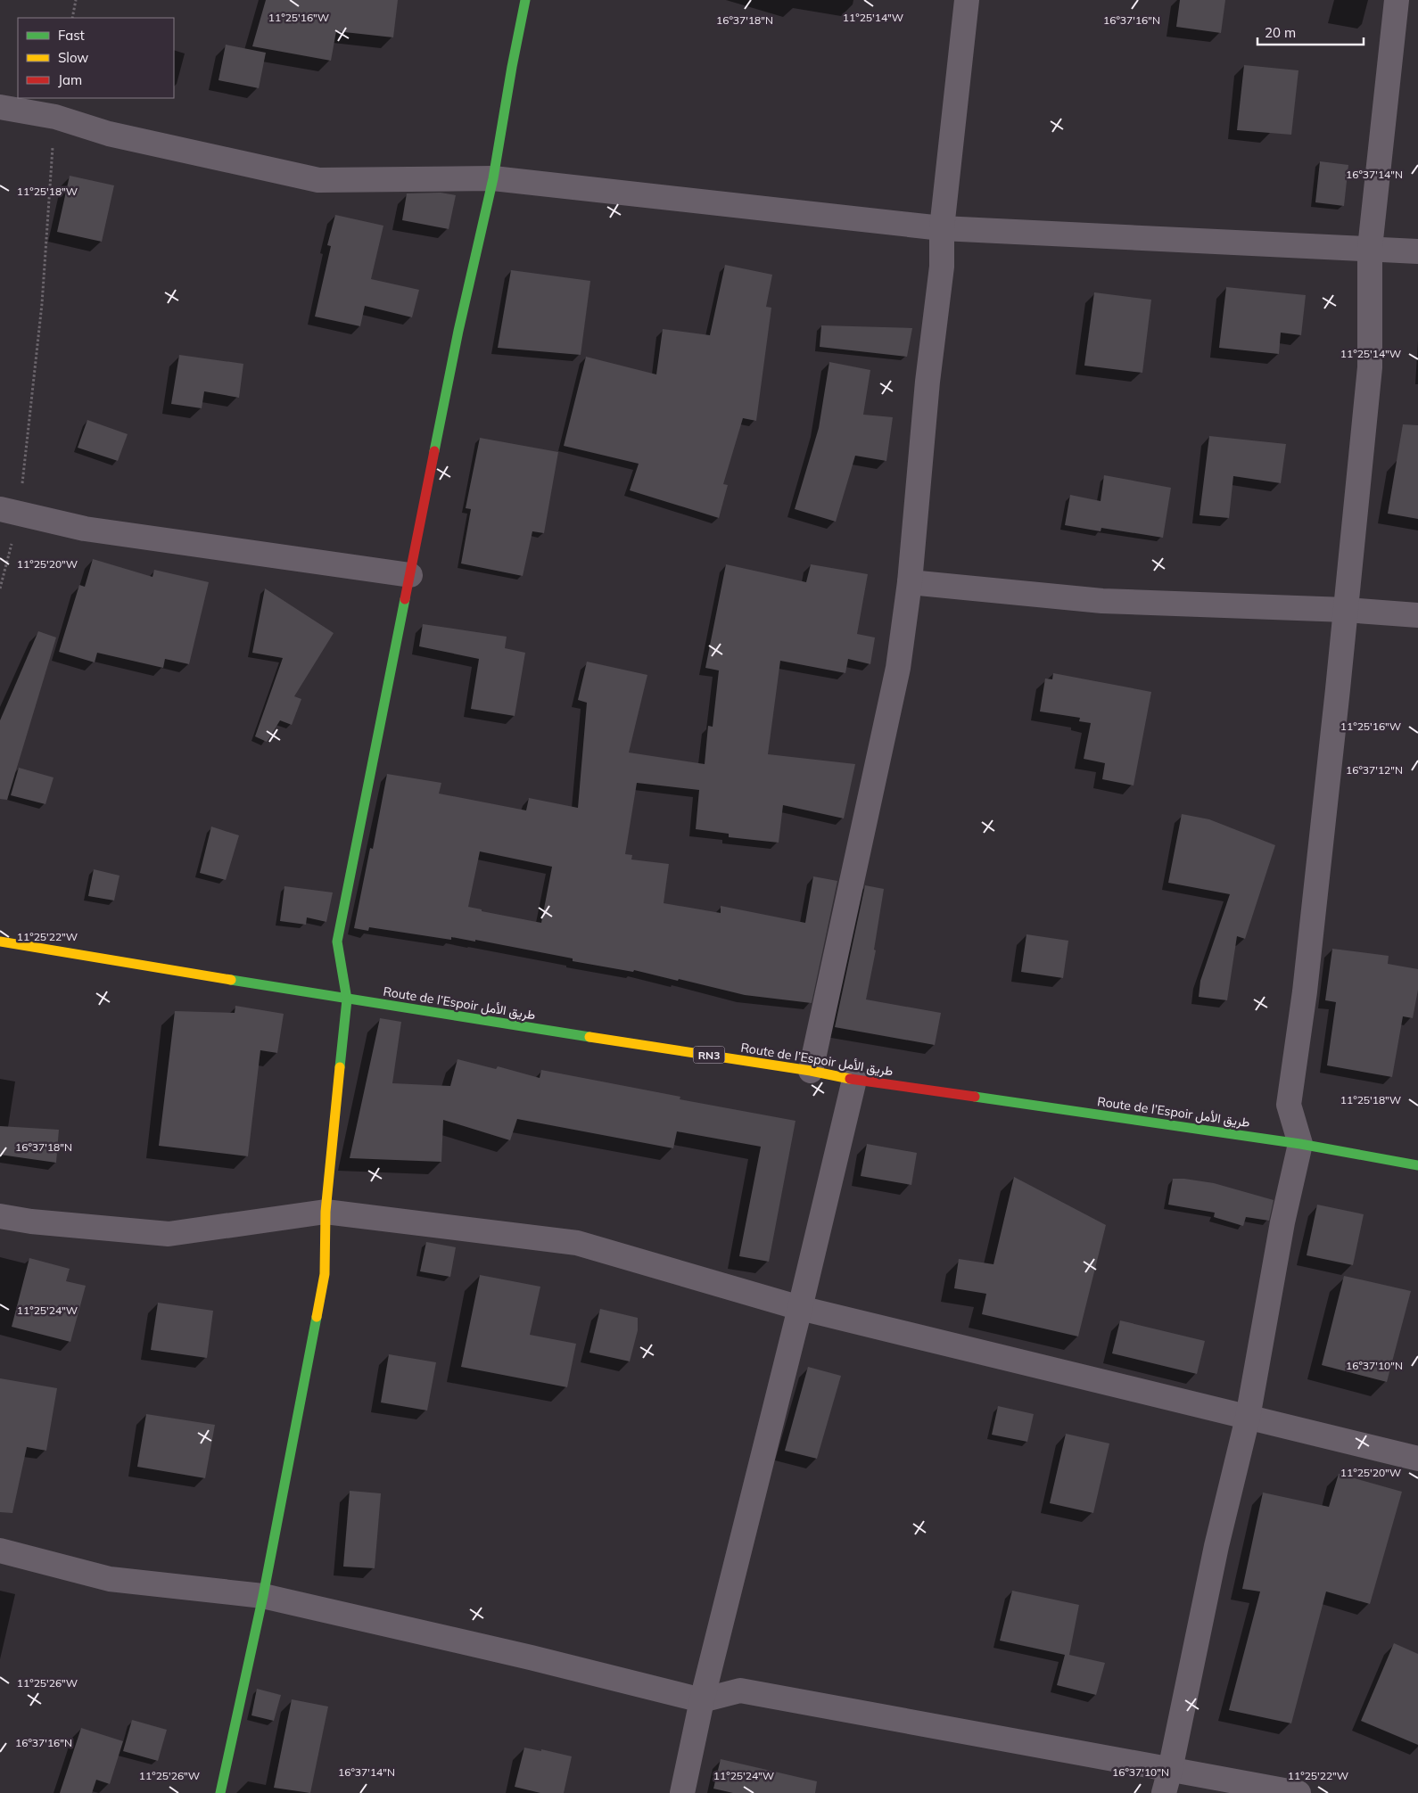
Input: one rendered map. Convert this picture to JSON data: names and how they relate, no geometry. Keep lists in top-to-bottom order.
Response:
{
  "streets": {
    "main road": ["Route de l’Espoir طريق الأمل", "RN3"]
  },
  "legend": ["Fast", "Slow", "Jam"],
  "scale_bar": "20 m",
  "coordinates": [
    "11°25'16\"W",
    "11°25'14\"W",
    "16°37'18\"N",
    "16°37'16\"N",
    "16°37'14\"N",
    "11°25'18\"W",
    "11°25'20\"W",
    "16°37'12\"N",
    "11°25'22\"W",
    "11°25'24\"W",
    "16°37'10\"N",
    "11°25'26\"W"
  ]
}
